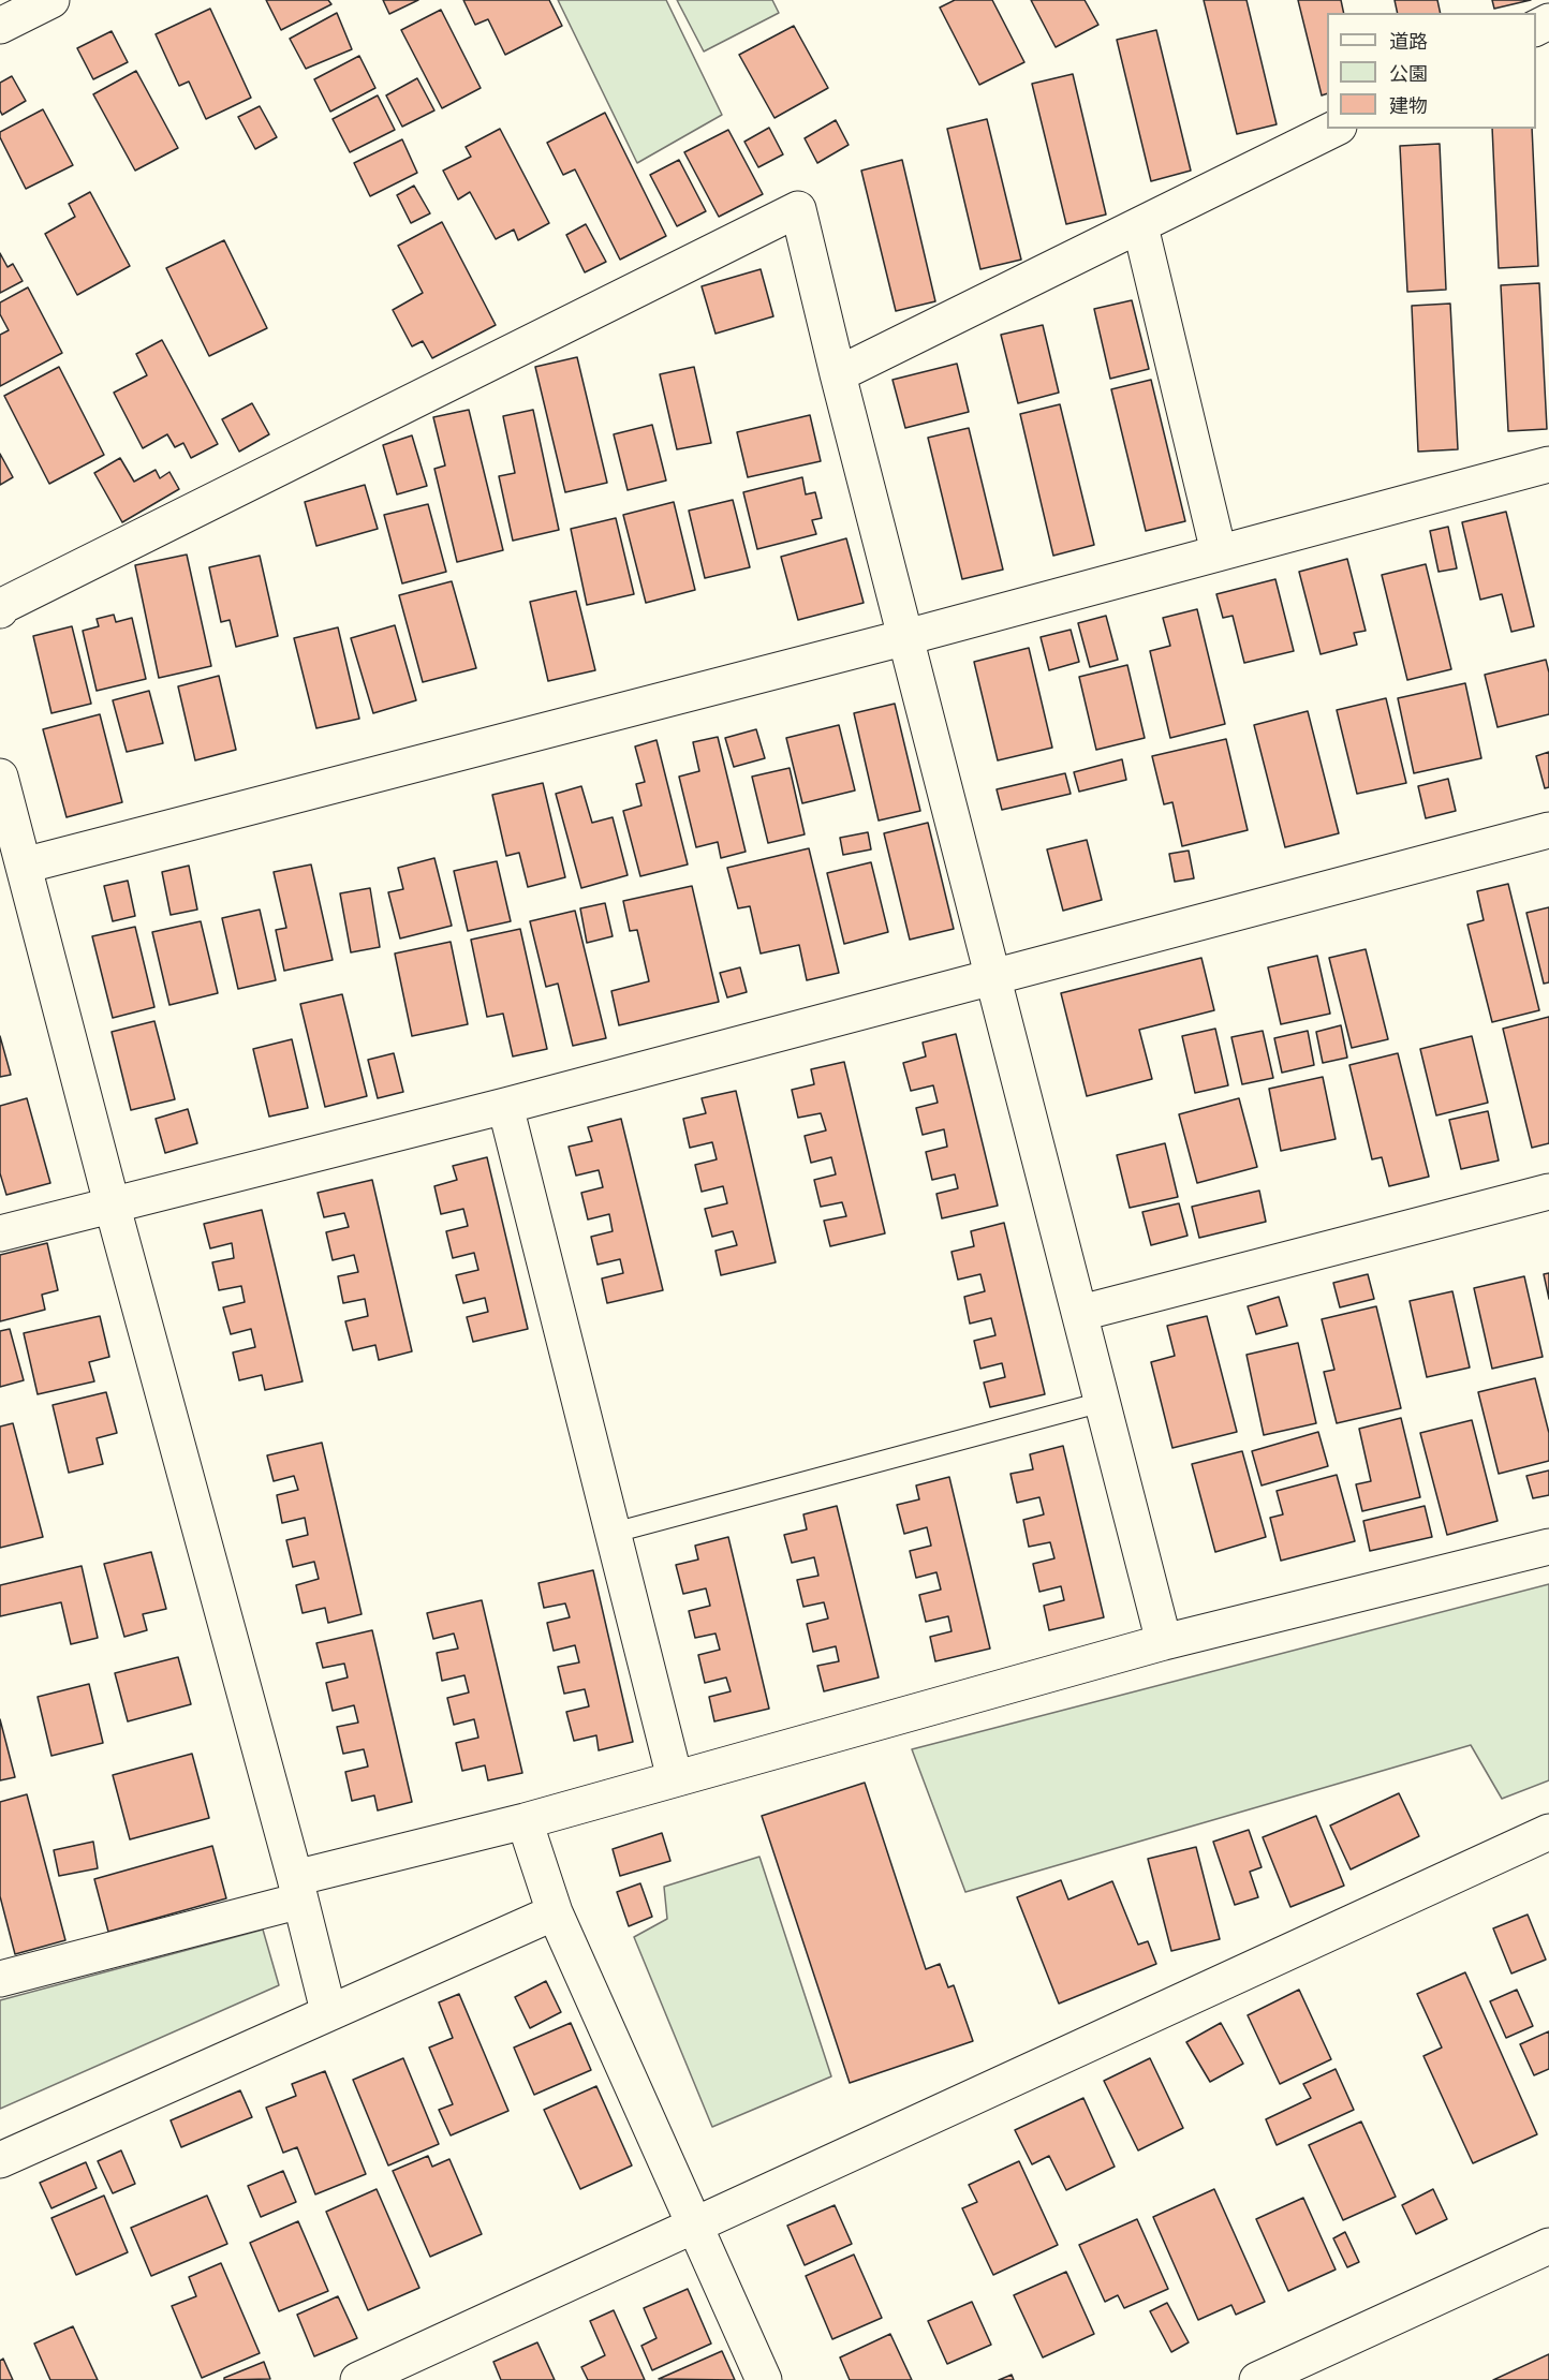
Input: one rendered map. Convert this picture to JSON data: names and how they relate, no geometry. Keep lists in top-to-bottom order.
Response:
{
  "legend": ["道路", "公園", "建物"]
}
